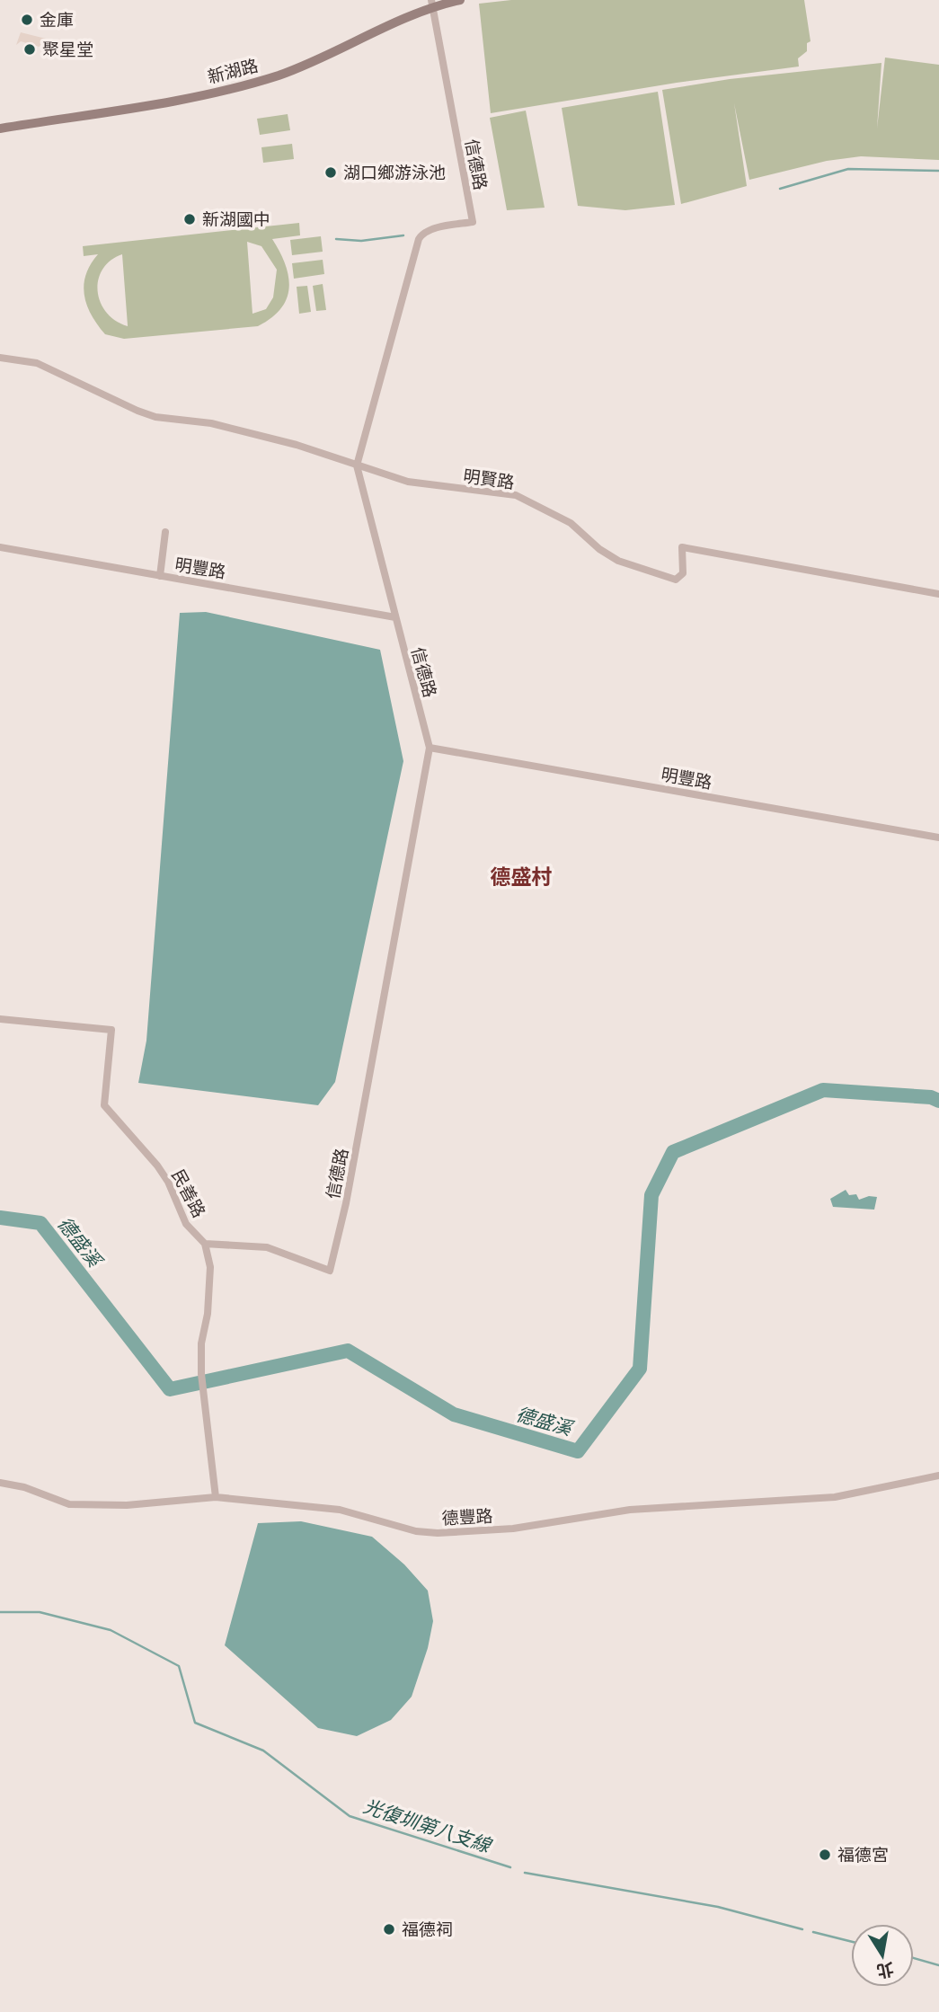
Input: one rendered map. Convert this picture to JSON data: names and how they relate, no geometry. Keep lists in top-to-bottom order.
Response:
{
  "streets": {
    "street": [
      "新湖路",
      "信德路",
      "明賢路",
      "明豐路",
      "民善路",
      "德豐路"
    ]
  },
  "crossings": [
    ["新湖路", "信德路"],
    ["信德路", "明賢路"],
    ["信德路", "明豐路"],
    ["信德路", "民善路"]
  ],
  "districts": ["德盛村"],
  "water": ["德盛溪", "光復圳第八支線"],
  "places": [
    "金庫",
    "聚星堂",
    "湖口鄉游泳池",
    "新湖國中",
    "福德宮",
    "福德祠"
  ],
  "north": "bottom"
}
